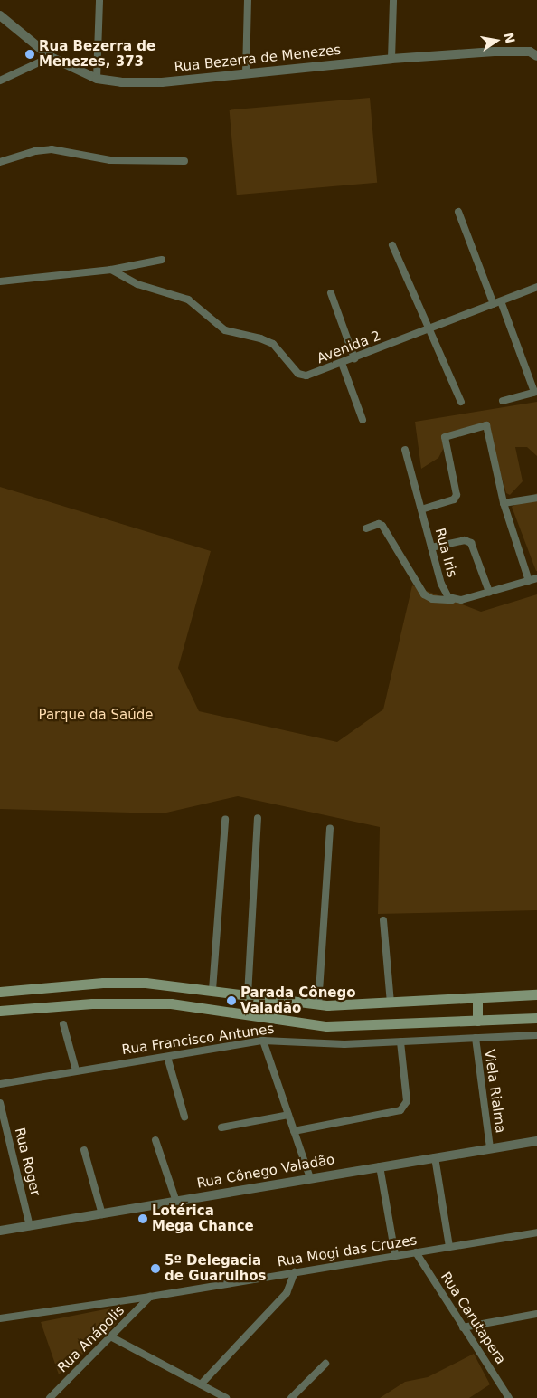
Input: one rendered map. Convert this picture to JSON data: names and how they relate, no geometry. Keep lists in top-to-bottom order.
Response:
{
  "streets": {
    "street": [
      "Rua Bezerra de Menezes",
      "Avenida 2",
      "Rua Iris",
      "Rua Francisco Antunes",
      "Viela Rialma",
      "Rua Roger",
      "Rua Cônego Valadão",
      "Rua Mogi das Cruzes",
      "Rua Carutapera",
      "Rua Anápolis"
    ]
  },
  "crossings": [
    ["Rua Francisco Antunes", "Viela Rialma"],
    ["Viela Rialma", "Rua Cônego Valadão"],
    ["Rua Roger", "Rua Cônego Valadão"],
    ["Rua Mogi das Cruzes", "Rua Carutapera"],
    ["Rua Mogi das Cruzes", "Rua Anápolis"]
  ],
  "parks": ["Parque da Saúde"],
  "places": [
    "Rua Bezerra de Menezes, 373",
    "Parada Cônego Valadão",
    "Lotérica Mega Chance",
    "5º Delegacia de Guarulhos"
  ],
  "north": "right"
}
